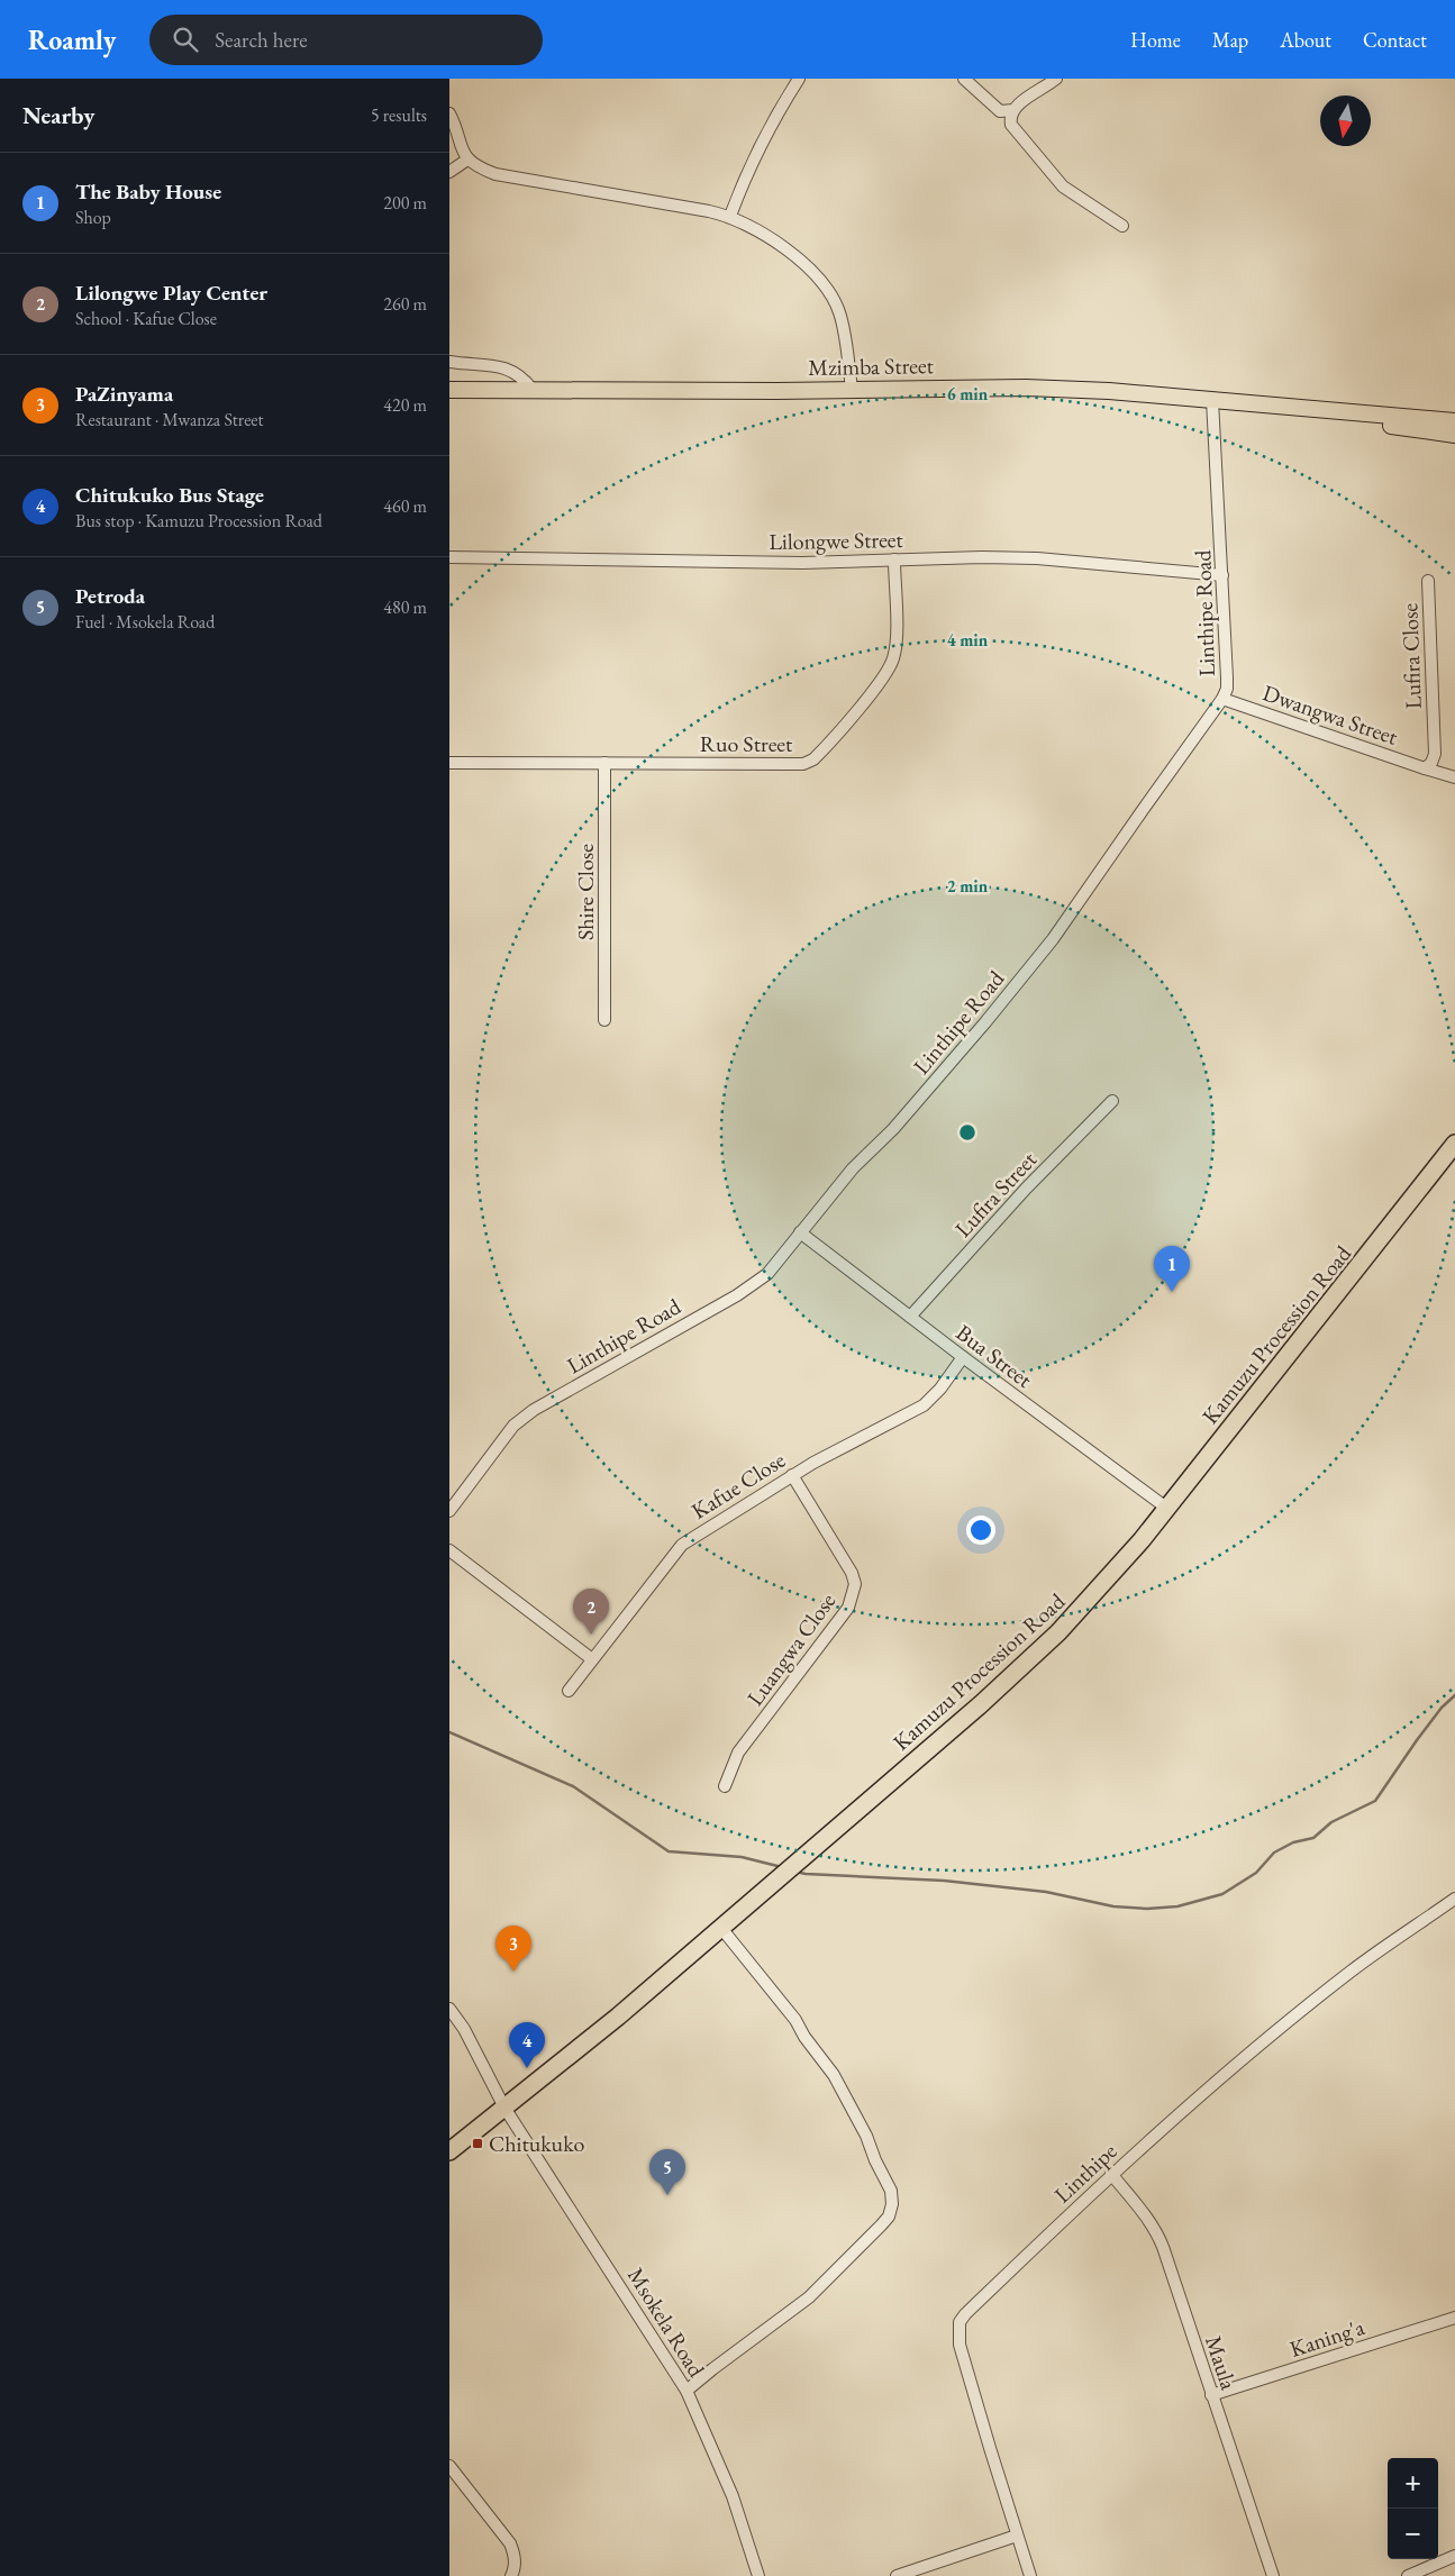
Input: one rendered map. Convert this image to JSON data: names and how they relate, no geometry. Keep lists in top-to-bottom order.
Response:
{
  "streets": {
    "highway": ["Kamuzu Procession Road"],
    "main road": ["Mzimba Street"],
    "street": [
      "Lilongwe Street",
      "Linthipe Road",
      "Lufira Close",
      "Dwangwa Street",
      "Ruo Street",
      "Shire Close",
      "Lufira Street",
      "Bua Street",
      "Kafue Close",
      "Luangwa Close",
      "Linthipe",
      "Msokela Road",
      "Kaning'a",
      "Maula"
    ]
  },
  "crossings": [
    ["Mzimba Street", "Linthipe Road"],
    ["Lilongwe Street", "Linthipe Road"],
    ["Lilongwe Street", "Ruo Street"],
    ["Linthipe Road", "Dwangwa Street"],
    ["Linthipe Road", "Bua Street"],
    ["Lufira Close", "Dwangwa Street"],
    ["Ruo Street", "Shire Close"],
    ["Lufira Street", "Bua Street"],
    ["Kamuzu Procession Road", "Bua Street"],
    ["Kamuzu Procession Road", "Msokela Road"],
    ["Bua Street", "Kafue Close"],
    ["Kafue Close", "Luangwa Close"],
    ["Linthipe", "Maula"],
    ["Kaning'a", "Maula"]
  ],
  "places": {
    "transit": ["Chitukuko"]
  },
  "north": "bottom",
  "page": {
    "header": "Roamly",
    "search": "Search here",
    "nav": [
      "Home",
      "Map",
      "About",
      "Contact"
    ],
    "heading": ["Nearby", "5 results"],
    "list": [
      {
        "mark": "1",
        "name": "The Baby House",
        "note": "Shop",
        "value": "200 m"
      },
      {
        "mark": "2",
        "name": "Lilongwe Play Center",
        "note": "School · Kafue Close",
        "value": "260 m"
      },
      {
        "mark": "3",
        "name": "PaZinyama",
        "note": "Restaurant · Mwanza Street",
        "value": "420 m"
      },
      {
        "mark": "4",
        "name": "Chitukuko Bus Stage",
        "note": "Bus stop · Kamuzu Procession Road",
        "value": "460 m"
      },
      {
        "mark": "5",
        "name": "Petroda",
        "note": "Fuel · Msokela Road",
        "value": "480 m"
      }
    ],
    "pins": [
      "1",
      "2",
      "3",
      "4",
      "5"
    ],
    "map_buttons": ["+", "−"]
  },
  "rings": ["6 min", "4 min", "2 min"]
}
